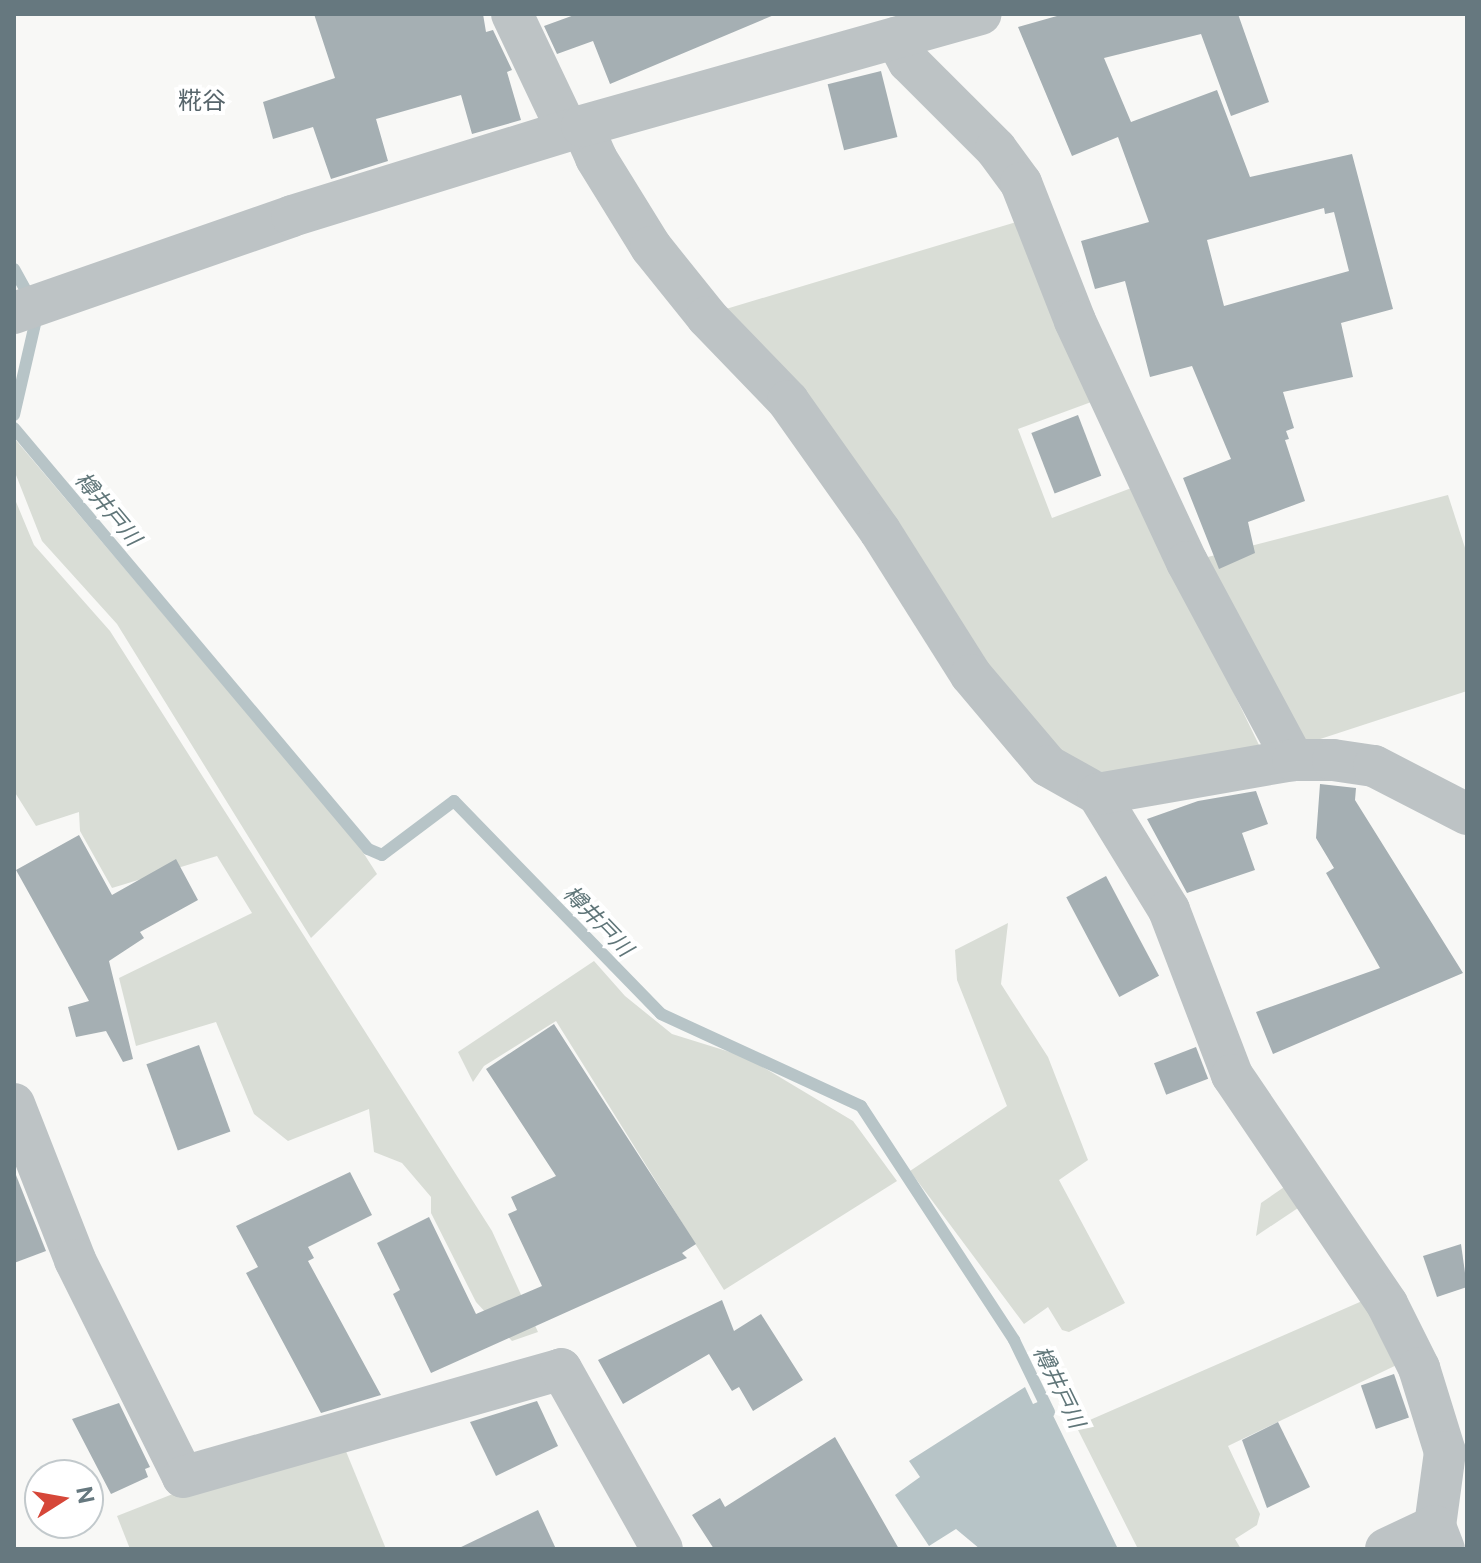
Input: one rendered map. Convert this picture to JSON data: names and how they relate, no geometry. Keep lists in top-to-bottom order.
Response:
{
  "districts": ["糀谷"],
  "water": ["樽井戸川"],
  "north": "right"
}
